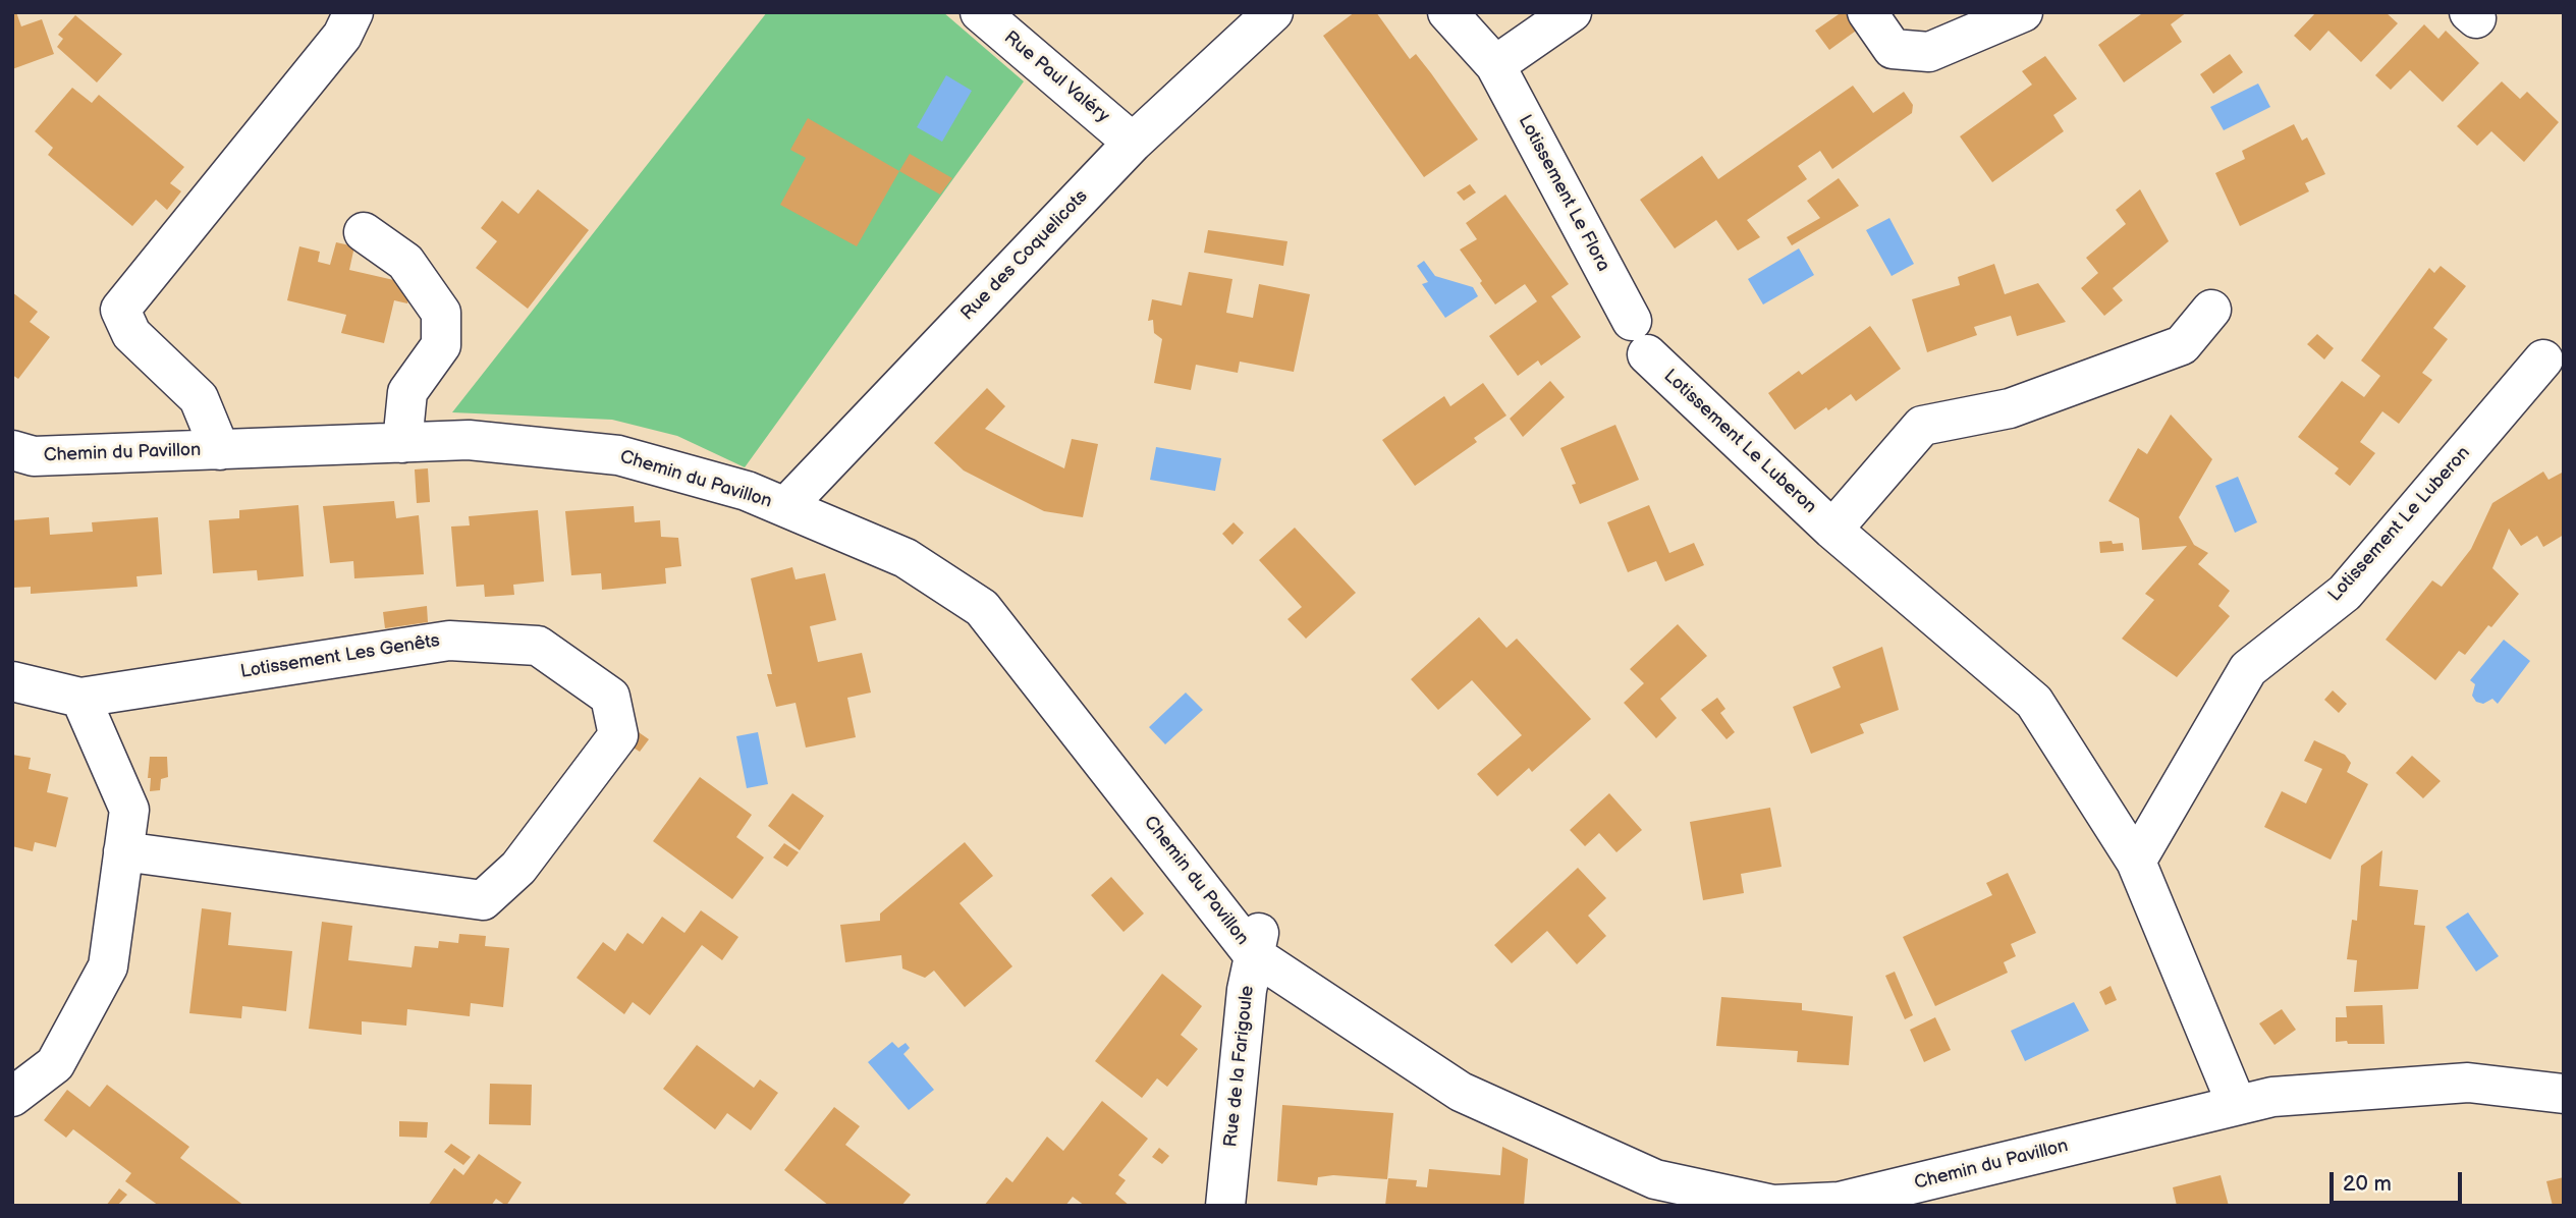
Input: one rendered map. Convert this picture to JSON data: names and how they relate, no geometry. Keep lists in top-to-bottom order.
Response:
{
  "streets": {
    "street": [
      "Rue Paul Valéry",
      "Lotissement Le Flora",
      "Rue des Coquelicots",
      "Lotissement Le Luberon",
      "Chemin du Pavillon",
      "Lotissement Les Genêts",
      "Rue de la Farigoule"
    ]
  },
  "crossings": [
    ["Rue Paul Valéry", "Rue des Coquelicots"],
    ["Lotissement Le Flora", "Lotissement Le Luberon"],
    ["Rue des Coquelicots", "Chemin du Pavillon"],
    ["Lotissement Le Luberon", "Chemin du Pavillon"],
    ["Chemin du Pavillon", "Rue de la Farigoule"]
  ],
  "scale_bar": "20 m"
}
